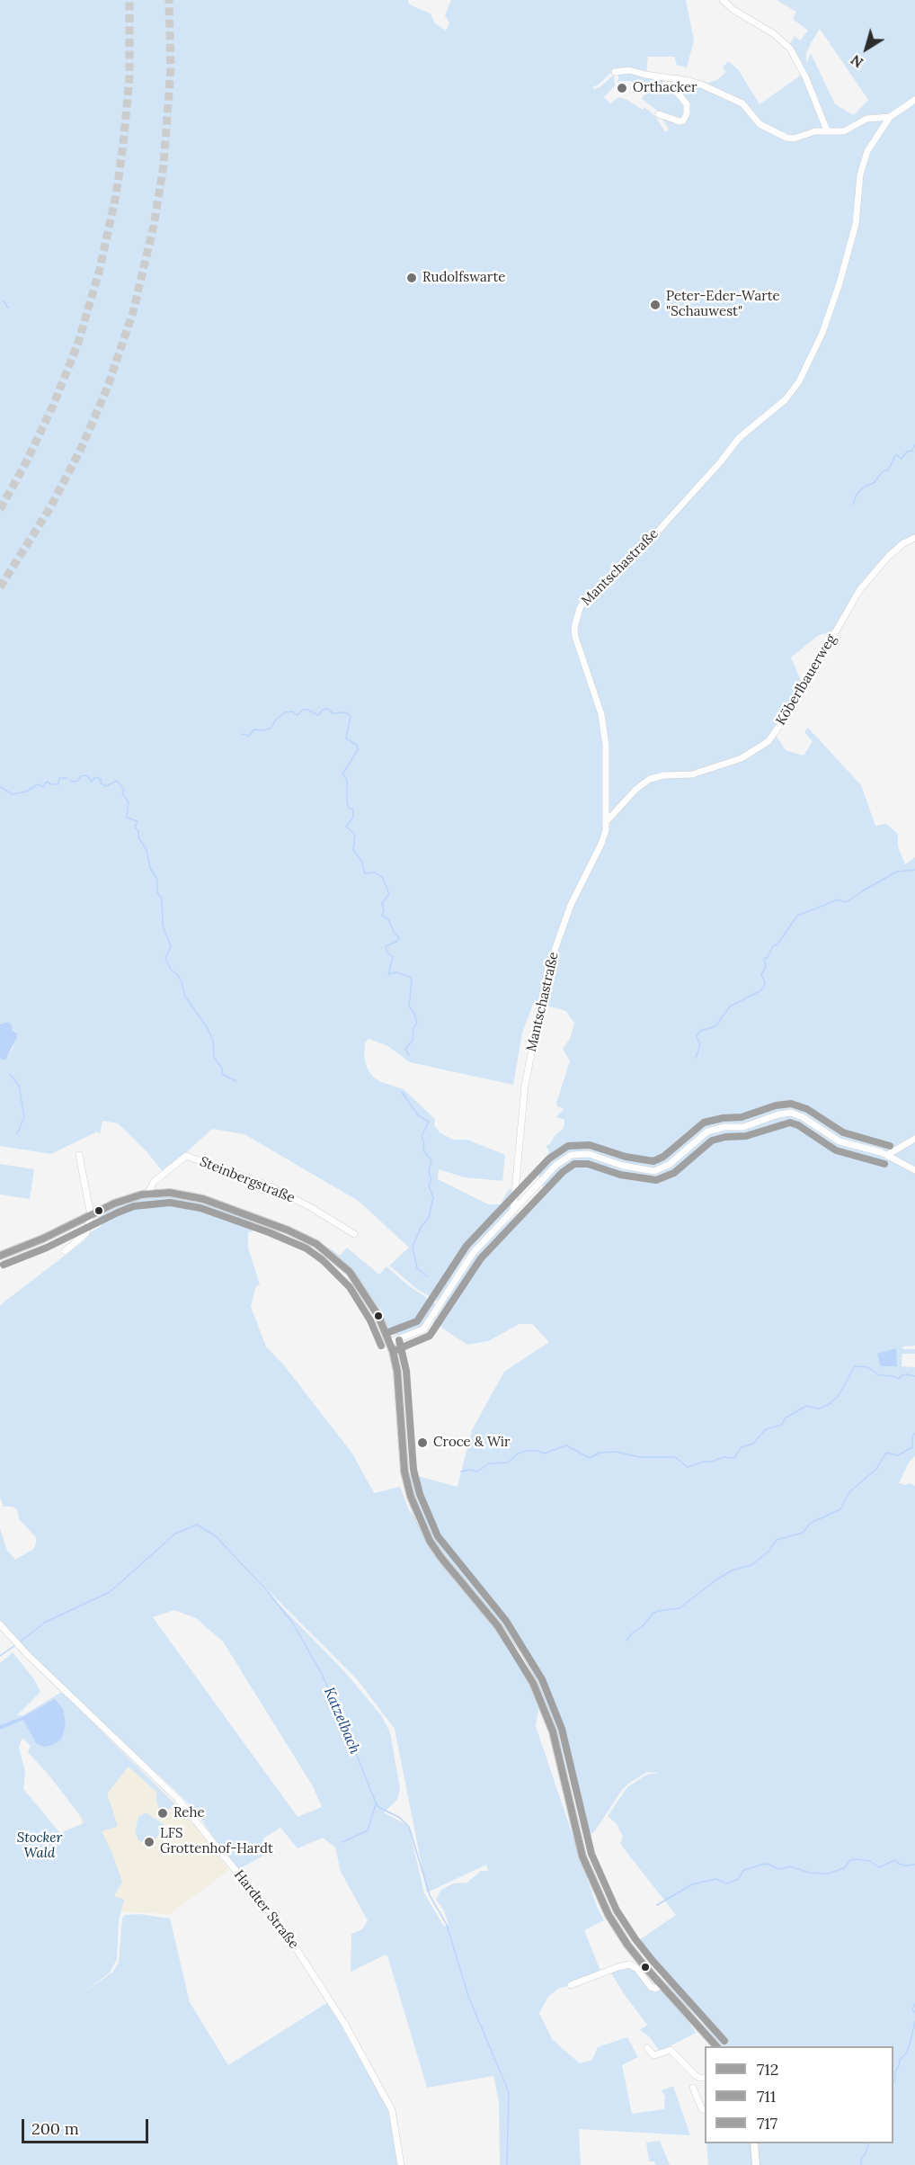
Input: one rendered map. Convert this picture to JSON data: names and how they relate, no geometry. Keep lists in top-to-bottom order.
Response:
{
  "streets": {
    "street": [
      "Mantschastraße",
      "Köberlbauerweg",
      "Steinbergstraße",
      "Hardter Straße"
    ]
  },
  "crossings": [
    ["Mantschastraße", "Köberlbauerweg"]
  ],
  "water": ["Katzelbach"],
  "parks": ["Stocker Wald"],
  "places": [
    "Orthacker",
    "Rudolfswarte",
    "Peter-Eder-Warte \"Schauwest\"",
    "Croce & Wir",
    "Rehe",
    "LFS Grottenhof-Hardt"
  ],
  "lines": ["transit line 717", "transit line 711", "transit line 712"],
  "legend": ["712", "711", "717"],
  "scale_bar": "200 m",
  "north": "bottom left"
}
